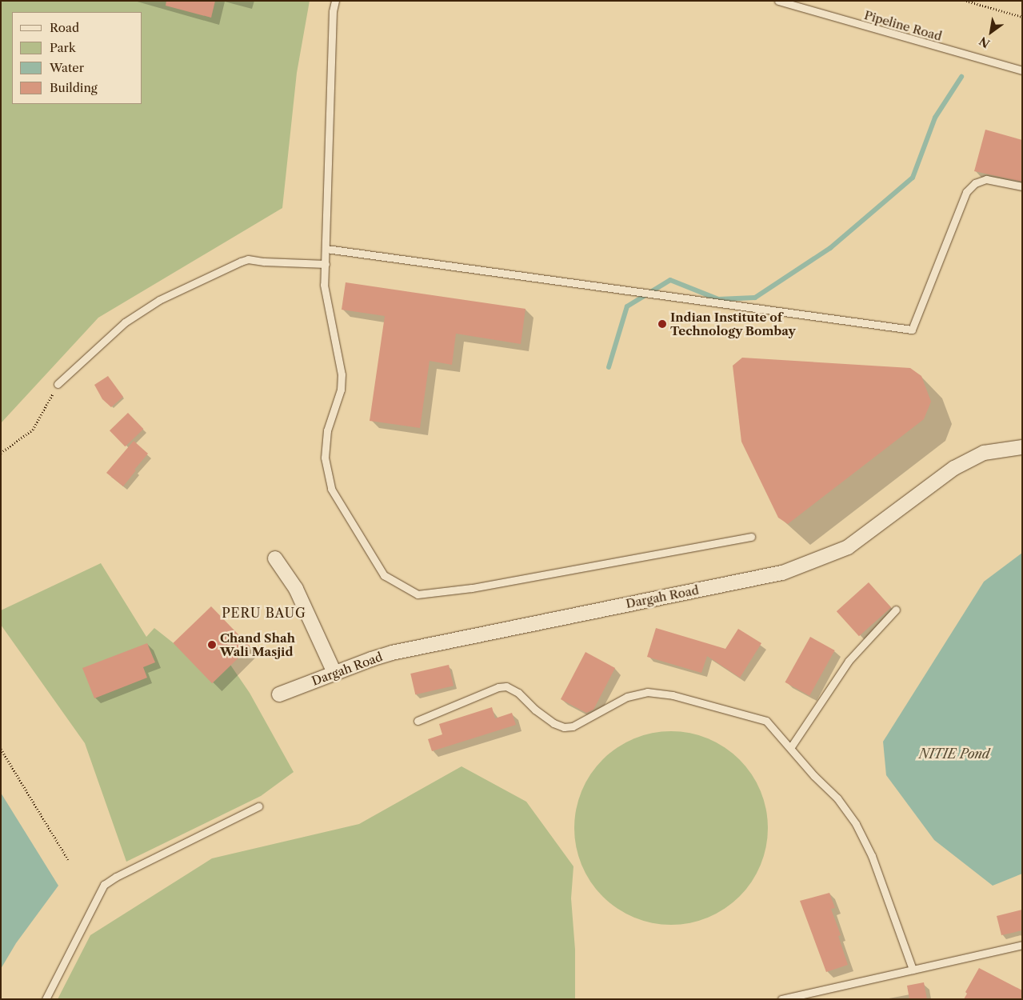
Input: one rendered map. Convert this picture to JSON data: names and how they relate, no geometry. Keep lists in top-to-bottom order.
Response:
{
  "streets": {
    "street": ["Dargah Road"],
    "lane": ["Pipeline Road"]
  },
  "districts": ["PERU BAUG"],
  "water": ["NITIE Pond"],
  "places": ["Indian Institute of Technology Bombay", "Chand Shah Wali Masjid"],
  "legend": [
    "Road",
    "Park",
    "Water",
    "Building"
  ],
  "north": "bottom left"
}
